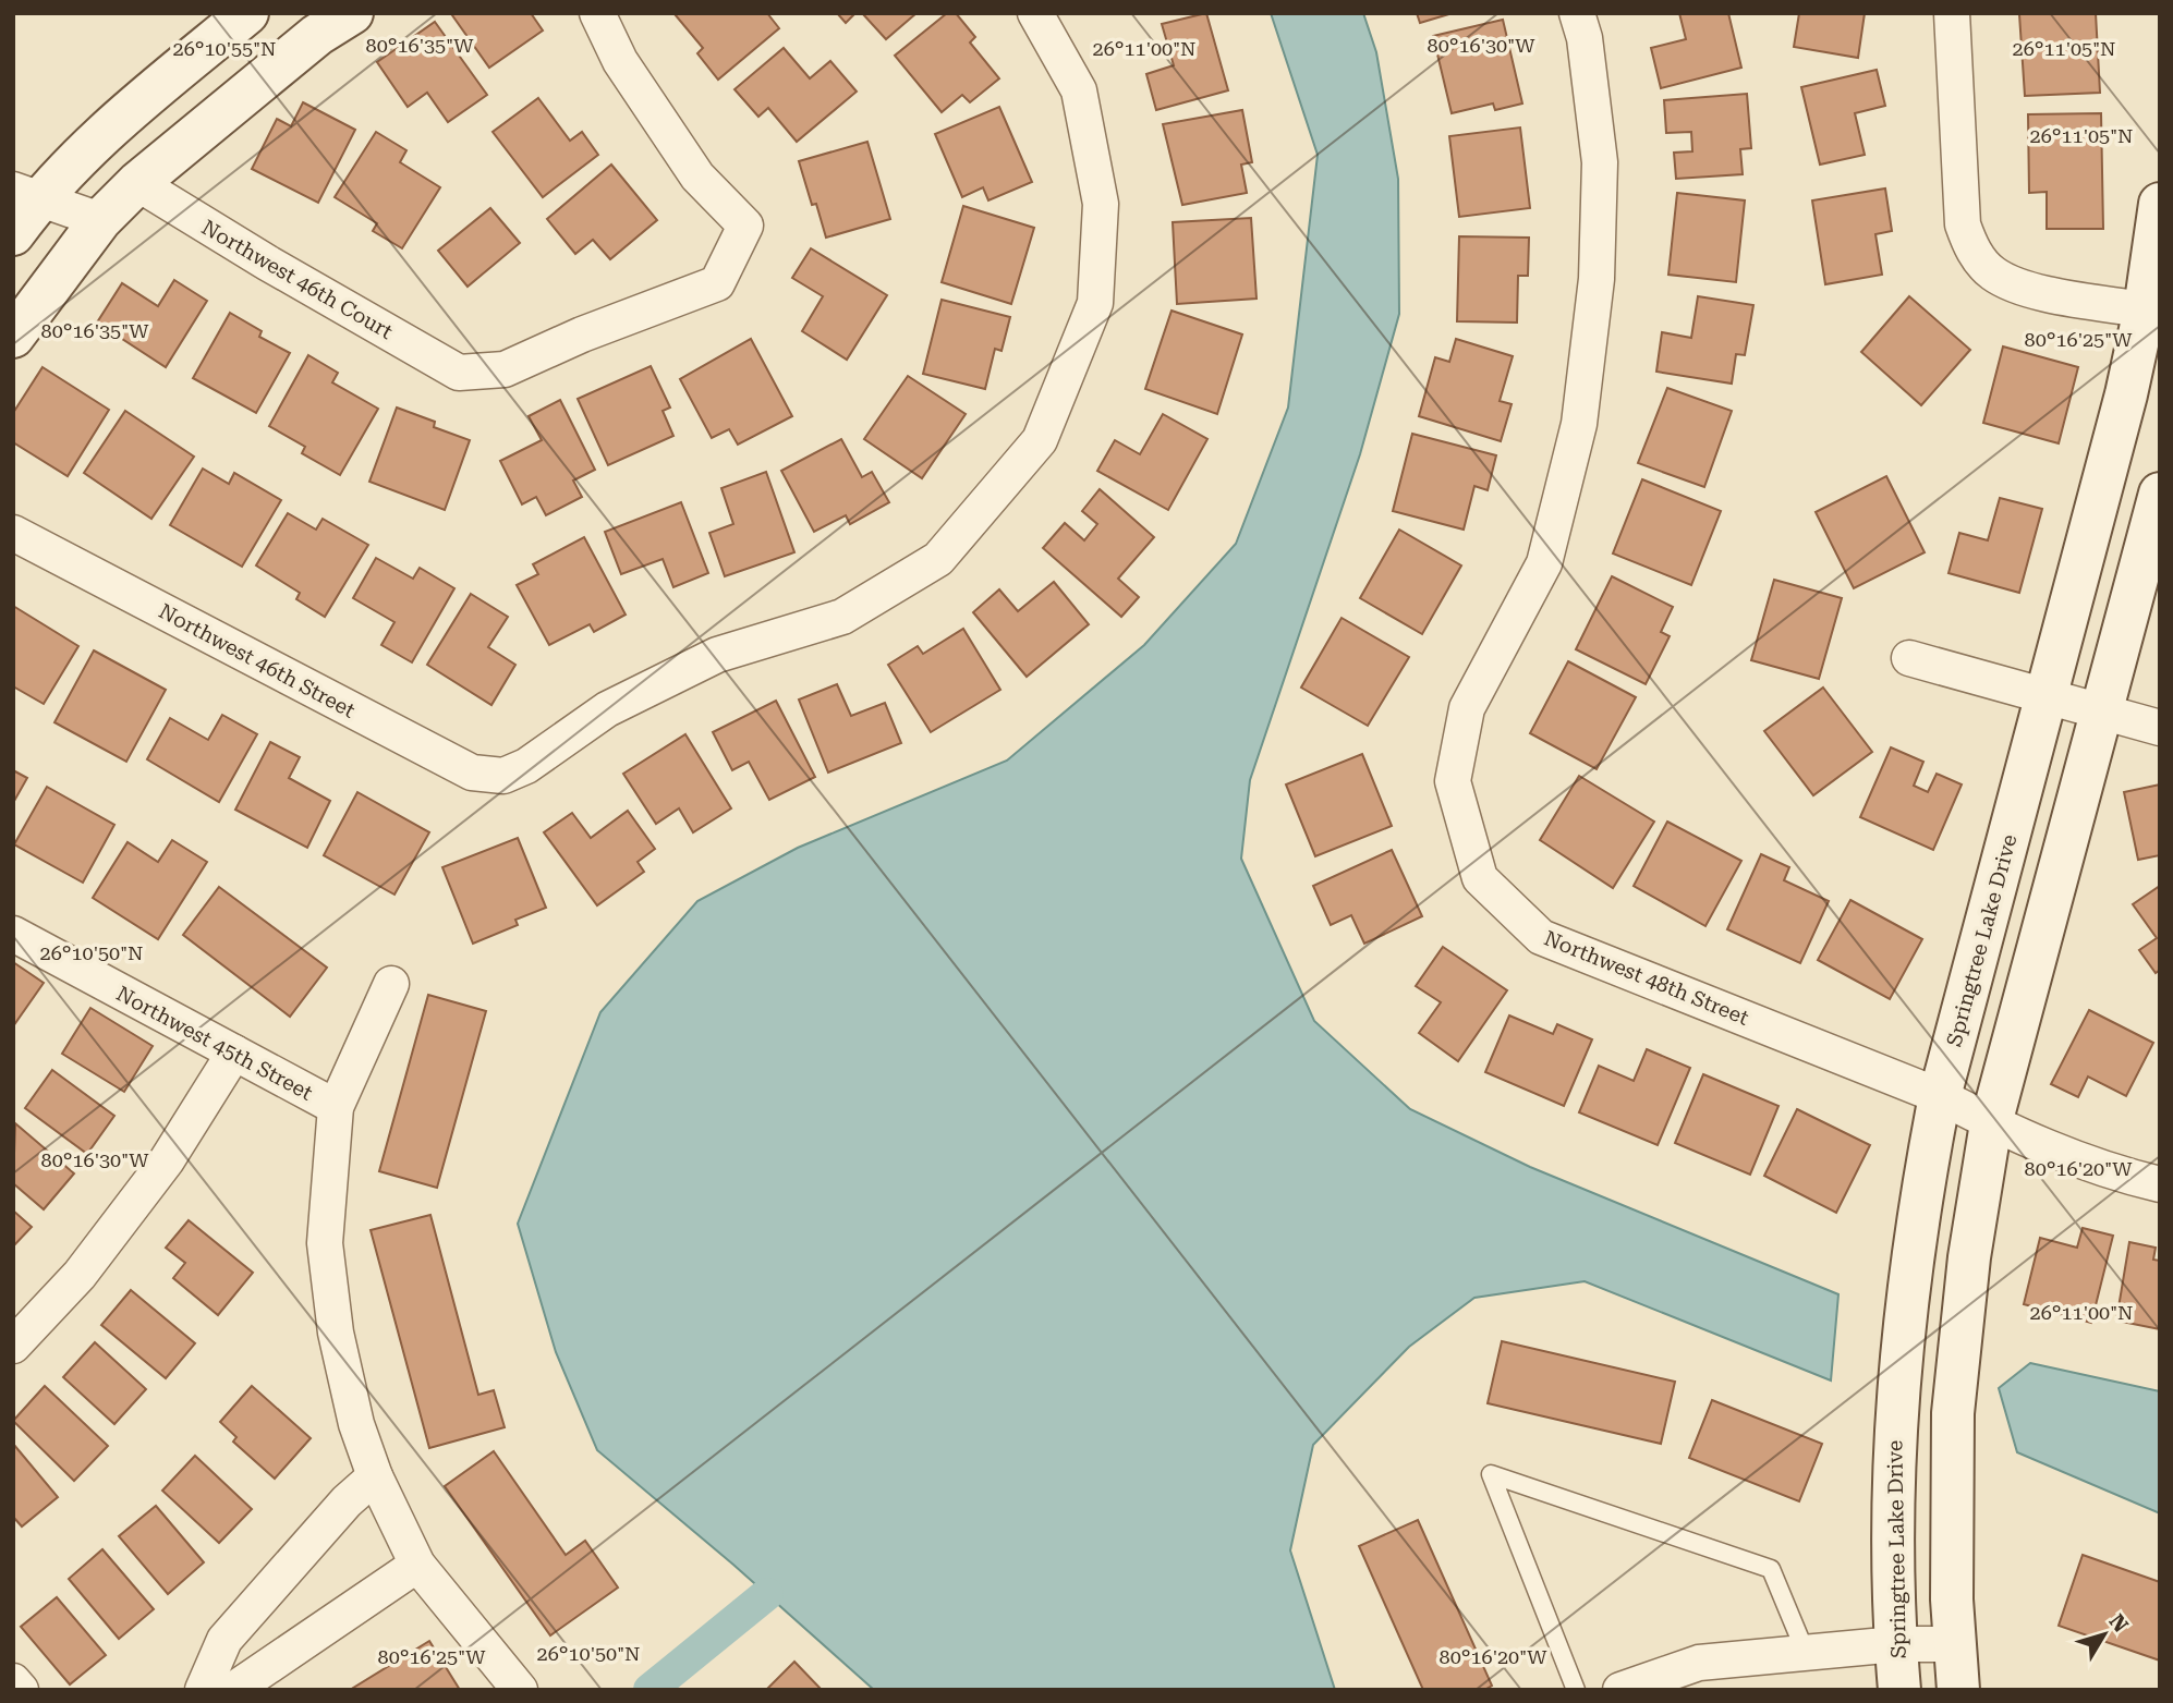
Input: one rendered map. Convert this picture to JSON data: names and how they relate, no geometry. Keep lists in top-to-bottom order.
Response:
{
  "streets": {
    "street": [
      "Northwest 46th Court",
      "Northwest 46th Street",
      "Springtree Lake Drive",
      "Northwest 48th Street",
      "Northwest 45th Street"
    ]
  },
  "crossings": [
    ["Springtree Lake Drive", "Northwest 48th Street"]
  ],
  "north": "top right",
  "coordinates": [
    "80°16'35\"W",
    "80°16'30\"W",
    "26°10'55\"N",
    "26°11'00\"N",
    "26°11'05\"N",
    "80°16'25\"W",
    "26°10'50\"N",
    "80°16'20\"W"
  ]
}
